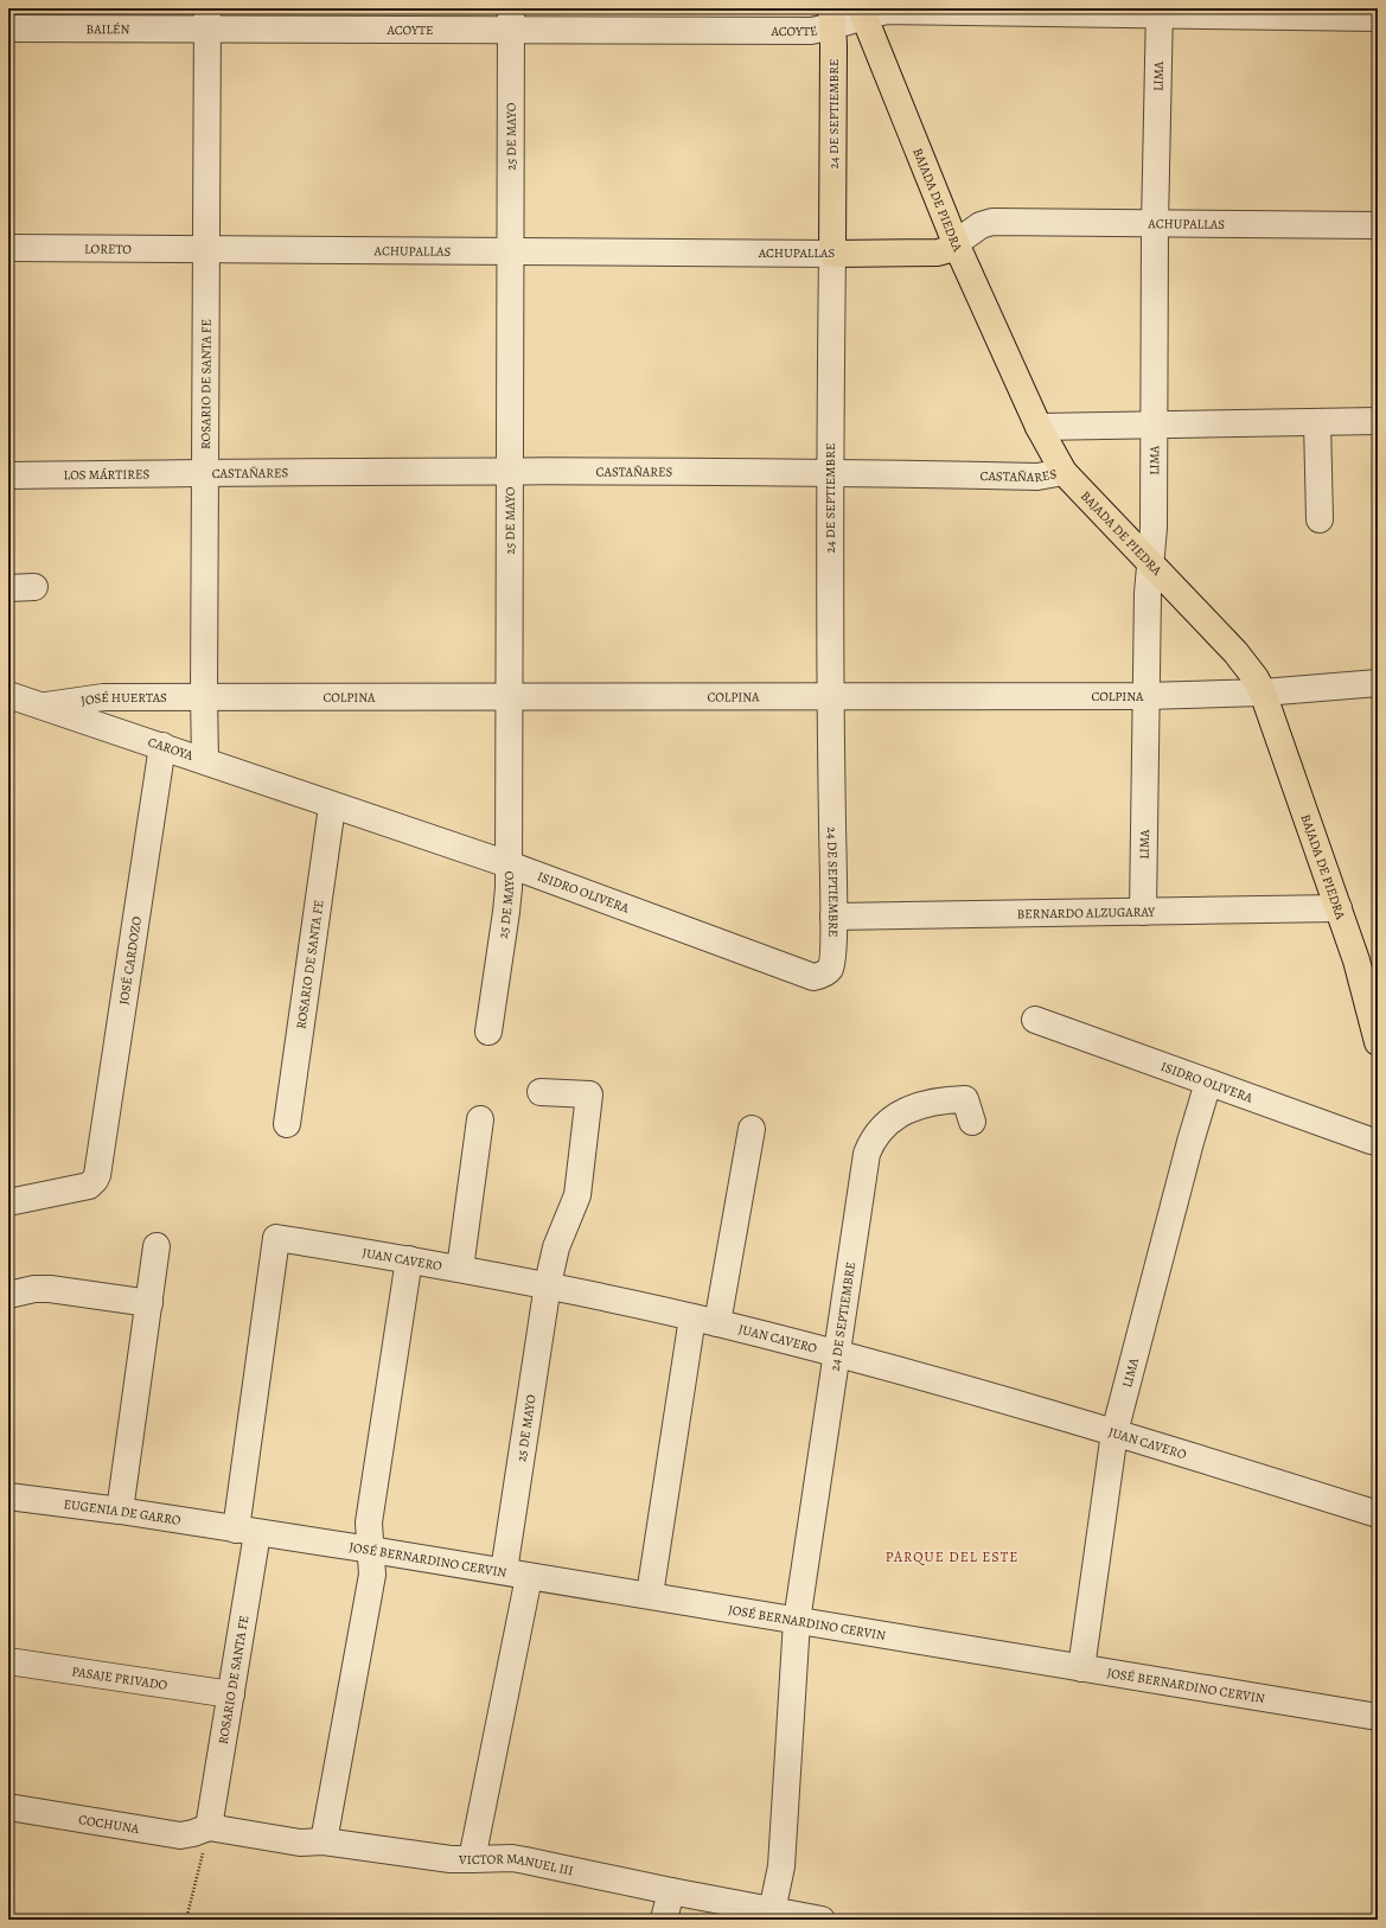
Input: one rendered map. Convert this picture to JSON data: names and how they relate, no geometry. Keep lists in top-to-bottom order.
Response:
{
  "streets": {
    "main road": ["24 DE SEPTIEMBRE", "BAJADA DE PIEDRA", "ACHUPALLAS"],
    "street": [
      "BAILÉN",
      "ACOYTE",
      "LIMA",
      "25 DE MAYO",
      "LORETO",
      "ROSARIO DE SANTA FE",
      "CASTAÑARES",
      "LOS MÁRTIRES",
      "COLPINA",
      "JOSÉ HUERTAS",
      "CAROYA",
      "ISIDRO OLIVERA",
      "BERNARDO ALZUGARAY",
      "JOSÉ CARDOZO",
      "JUAN CAVERO",
      "EUGENIA DE GARRO",
      "JOSÉ BERNARDINO CERVIN",
      "PASAJE PRIVADO",
      "COCHUNA",
      "VICTOR MANUEL III"
    ]
  },
  "crossings": [
    ["BAILÉN", "ACOYTE"],
    ["BAILÉN", "ROSARIO DE SANTA FE"],
    ["ACOYTE", "LIMA"],
    ["ACOYTE", "24 DE SEPTIEMBRE"],
    ["ACOYTE", "25 DE MAYO"],
    ["ACOYTE", "BAJADA DE PIEDRA"],
    ["ACOYTE", "ROSARIO DE SANTA FE"],
    ["LIMA", "BAJADA DE PIEDRA"],
    ["LIMA", "ACHUPALLAS"],
    ["LIMA", "COLPINA"],
    ["LIMA", "ISIDRO OLIVERA"],
    ["LIMA", "BERNARDO ALZUGARAY"],
    ["LIMA", "JUAN CAVERO"],
    ["LIMA", "JOSÉ BERNARDINO CERVIN"],
    ["24 DE SEPTIEMBRE", "ACHUPALLAS"],
    ["24 DE SEPTIEMBRE", "CASTAÑARES"],
    ["24 DE SEPTIEMBRE", "COLPINA"],
    ["24 DE SEPTIEMBRE", "ISIDRO OLIVERA"],
    ["24 DE SEPTIEMBRE", "BERNARDO ALZUGARAY"],
    ["24 DE SEPTIEMBRE", "JUAN CAVERO"],
    ["24 DE SEPTIEMBRE", "JOSÉ BERNARDINO CERVIN"],
    ["24 DE SEPTIEMBRE", "VICTOR MANUEL III"],
    ["25 DE MAYO", "ACHUPALLAS"],
    ["25 DE MAYO", "CASTAÑARES"],
    ["25 DE MAYO", "COLPINA"],
    ["25 DE MAYO", "ISIDRO OLIVERA"],
    ["25 DE MAYO", "JUAN CAVERO"],
    ["25 DE MAYO", "JOSÉ BERNARDINO CERVIN"],
    ["BAJADA DE PIEDRA", "ACHUPALLAS"],
    ["BAJADA DE PIEDRA", "CASTAÑARES"],
    ["BAJADA DE PIEDRA", "COLPINA"],
    ["BAJADA DE PIEDRA", "BERNARDO ALZUGARAY"],
    ["ACHUPALLAS", "LORETO"],
    ["ACHUPALLAS", "ROSARIO DE SANTA FE"],
    ["LORETO", "ROSARIO DE SANTA FE"],
    ["ROSARIO DE SANTA FE", "CASTAÑARES"],
    ["ROSARIO DE SANTA FE", "LOS MÁRTIRES"],
    ["ROSARIO DE SANTA FE", "COLPINA"],
    ["ROSARIO DE SANTA FE", "JOSÉ HUERTAS"],
    ["ROSARIO DE SANTA FE", "CAROYA"],
    ["ROSARIO DE SANTA FE", "ISIDRO OLIVERA"],
    ["ROSARIO DE SANTA FE", "JUAN CAVERO"],
    ["ROSARIO DE SANTA FE", "EUGENIA DE GARRO"],
    ["ROSARIO DE SANTA FE", "JOSÉ BERNARDINO CERVIN"],
    ["ROSARIO DE SANTA FE", "PASAJE PRIVADO"],
    ["ROSARIO DE SANTA FE", "COCHUNA"],
    ["ROSARIO DE SANTA FE", "VICTOR MANUEL III"],
    ["CASTAÑARES", "LOS MÁRTIRES"],
    ["COLPINA", "JOSÉ HUERTAS"],
    ["JOSÉ HUERTAS", "CAROYA"],
    ["CAROYA", "ISIDRO OLIVERA"],
    ["CAROYA", "JOSÉ CARDOZO"],
    ["EUGENIA DE GARRO", "JOSÉ BERNARDINO CERVIN"],
    ["COCHUNA", "VICTOR MANUEL III"]
  ],
  "districts": ["PARQUE DEL ESTE"]
}
